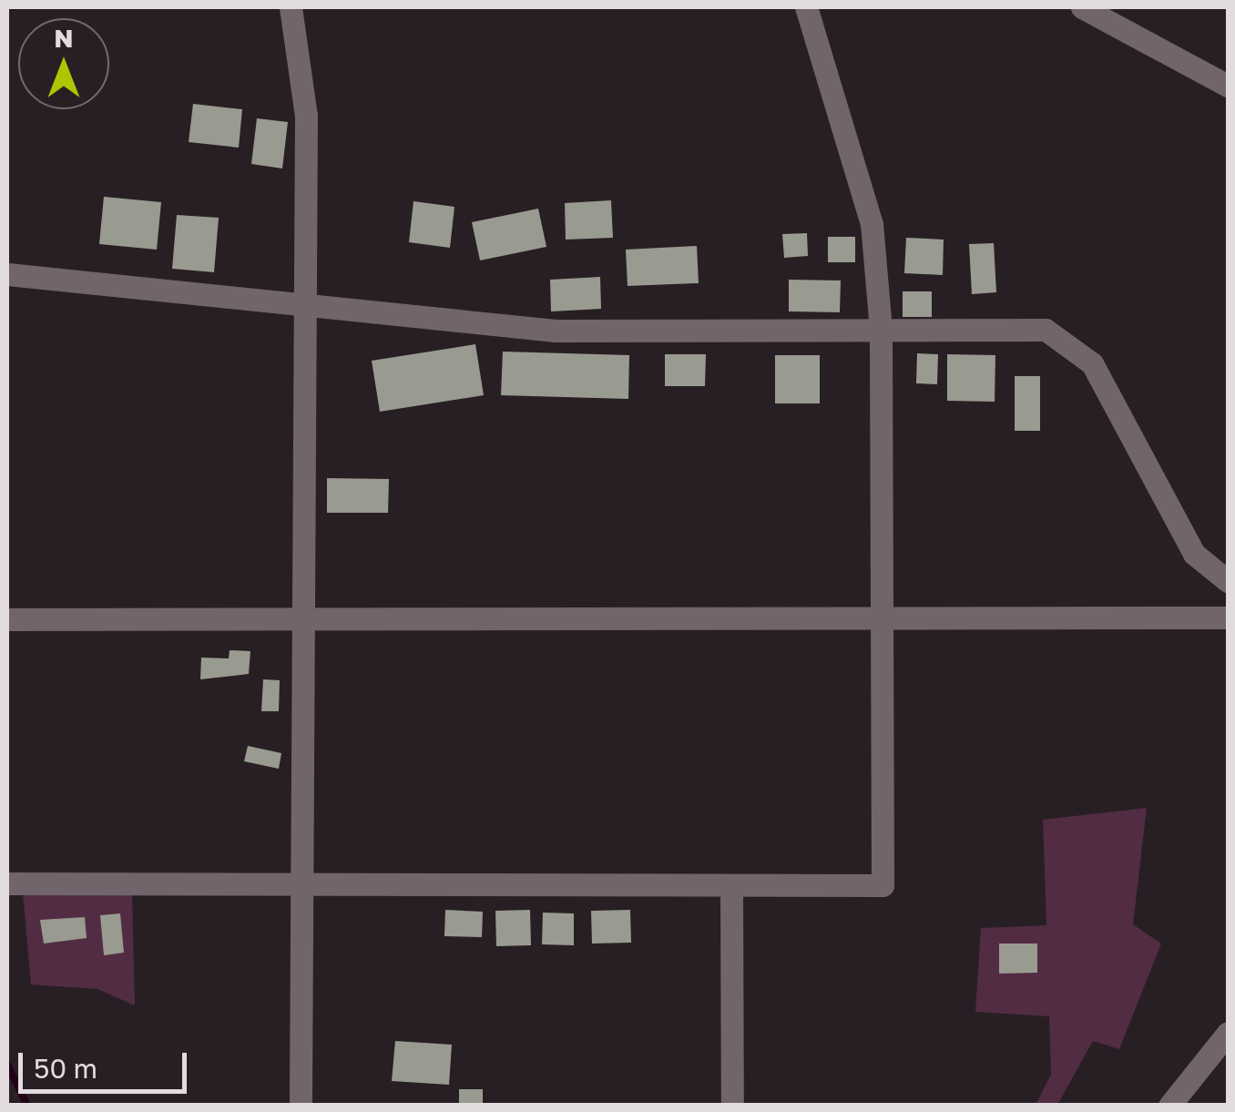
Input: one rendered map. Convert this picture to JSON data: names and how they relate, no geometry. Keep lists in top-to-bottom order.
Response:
{
  "scale_bar": "50 m",
  "north": "top"
}
